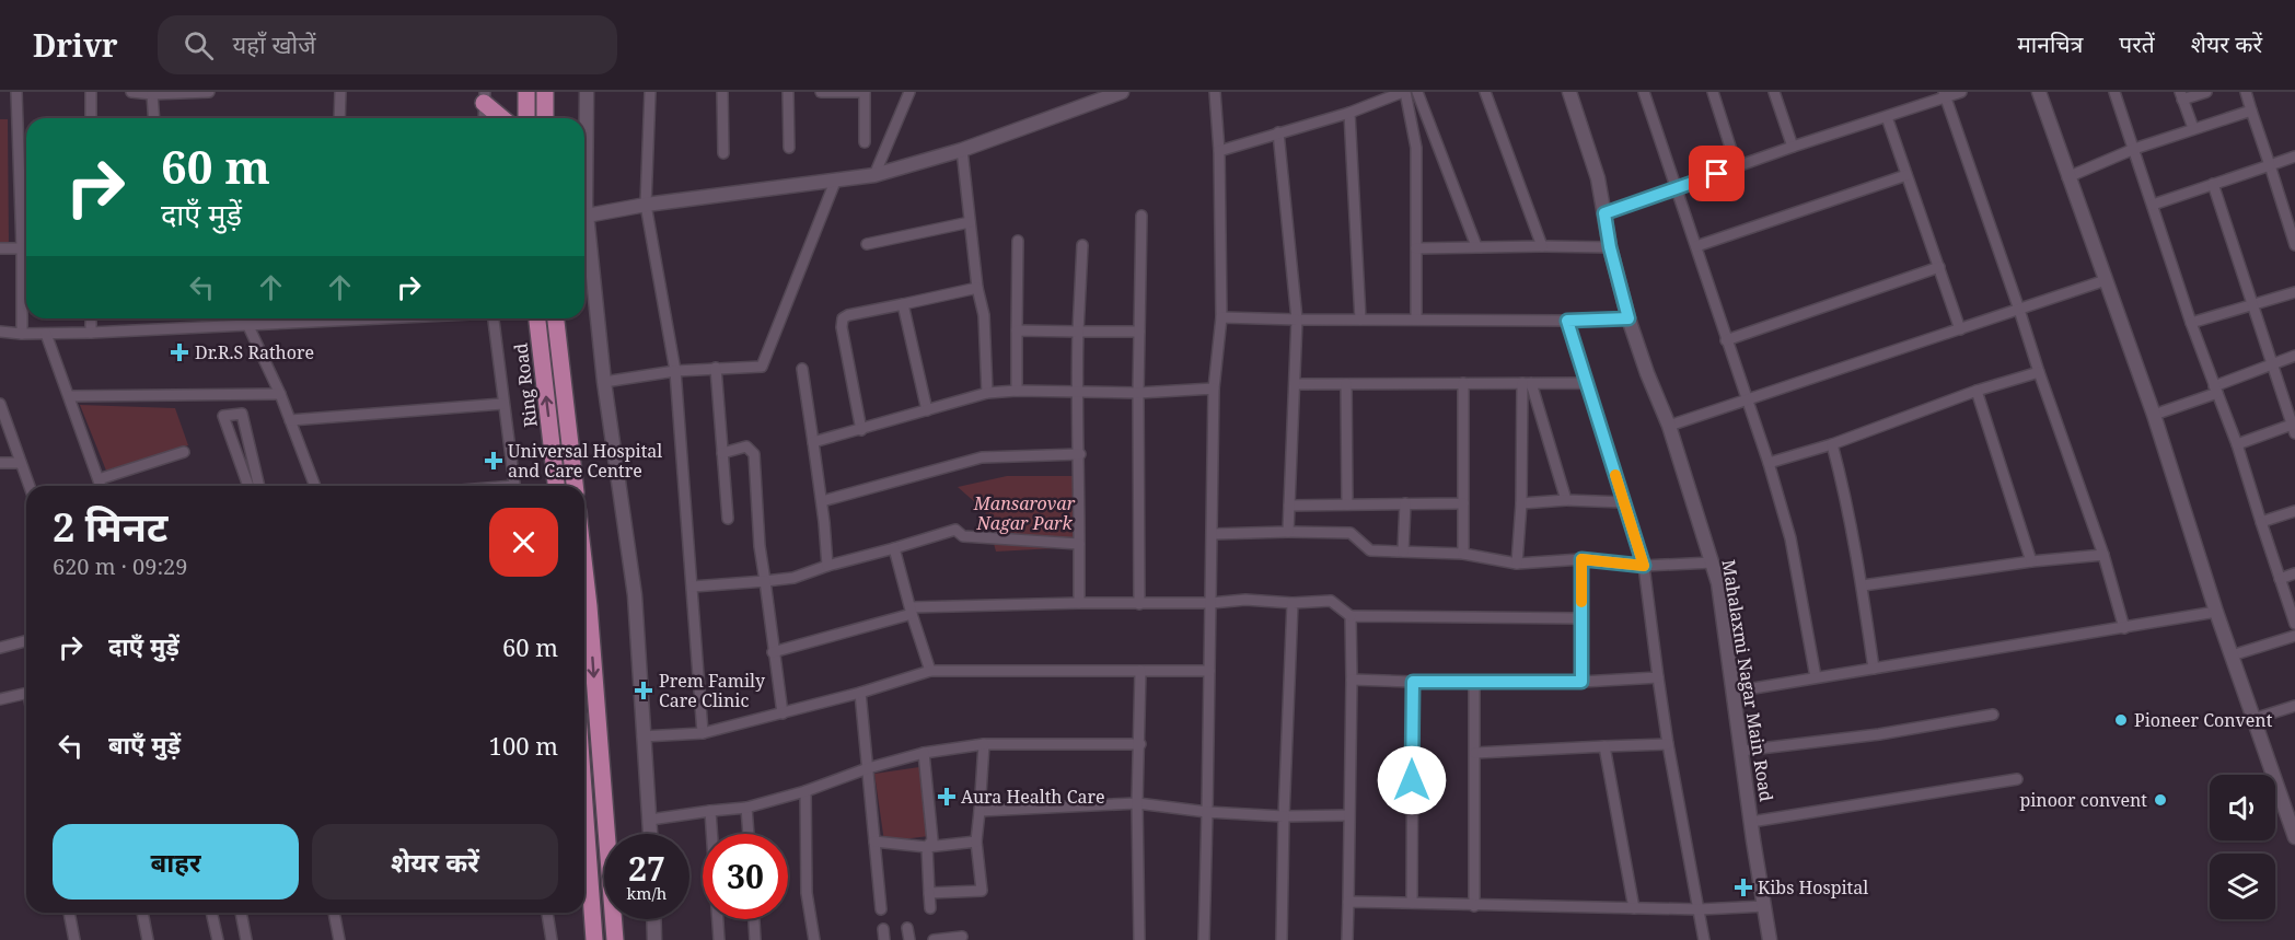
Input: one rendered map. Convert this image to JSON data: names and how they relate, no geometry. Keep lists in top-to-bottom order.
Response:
{
  "streets": {
    "main road": ["Ring Road"],
    "street": ["Mahalaxmi Nagar Main Road"]
  },
  "parks": ["Mansarovar Nagar Park"],
  "places": {
    "health": [
      "Dr.R.S Rathore",
      "Universal Hospital and Care Centre",
      "Prem Family Care Clinic",
      "Aura Health Care",
      "Kibs Hospital"
    ],
    "other": ["Pioneer Convent", "pinoor convent"]
  },
  "page": {
    "header": "Drivr",
    "search": "यहाँ खोजें",
    "nav": ["मानचित्र", "परतें", "शेयर करें"],
    "turn": ["60 m", "दाएँ मुड़ें"],
    "heading": ["2 मिनट", "620 m · 09:29"],
    "list": [
      {
        "name": "दाएँ मुड़ें",
        "value": "60 m"
      },
      {
        "name": "बाएँ मुड़ें",
        "value": "100 m"
      }
    ],
    "buttons": ["बाहर", "शेयर करें"],
    "speed": "27 km/h",
    "limit": "30"
  }
}
